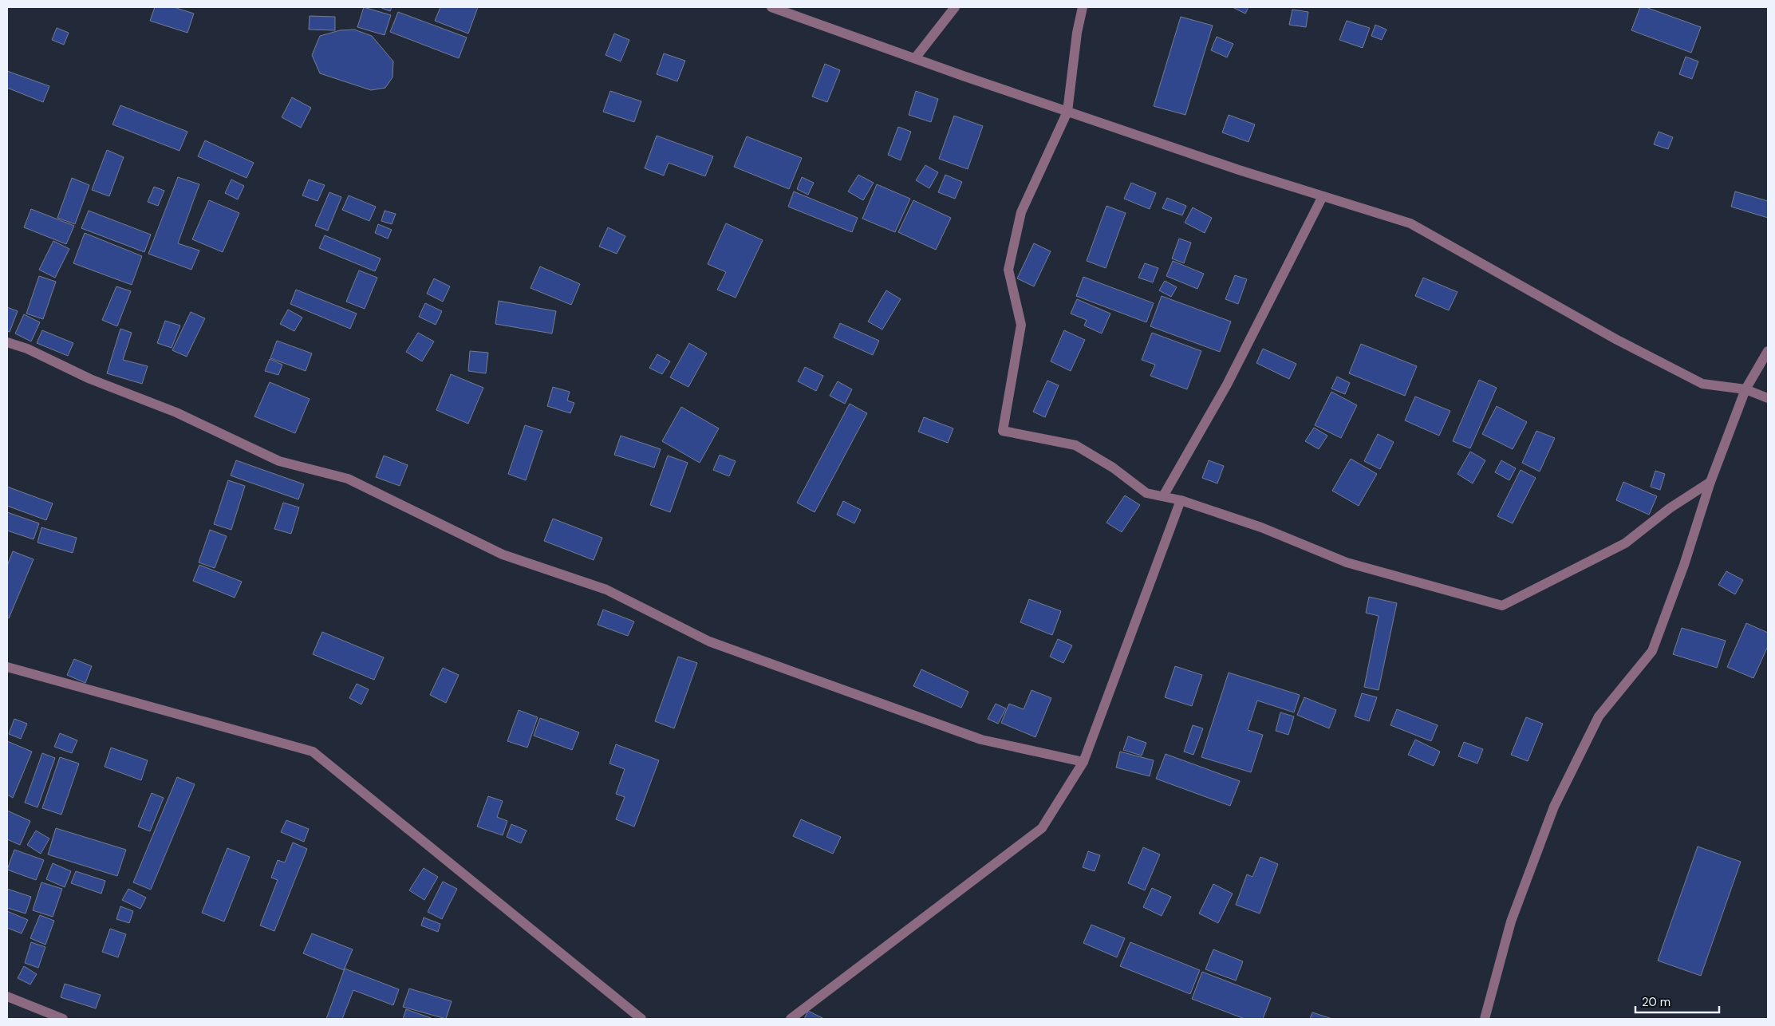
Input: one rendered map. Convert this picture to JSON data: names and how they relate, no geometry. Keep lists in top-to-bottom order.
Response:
{
  "scale_bar": "20 m"
}
